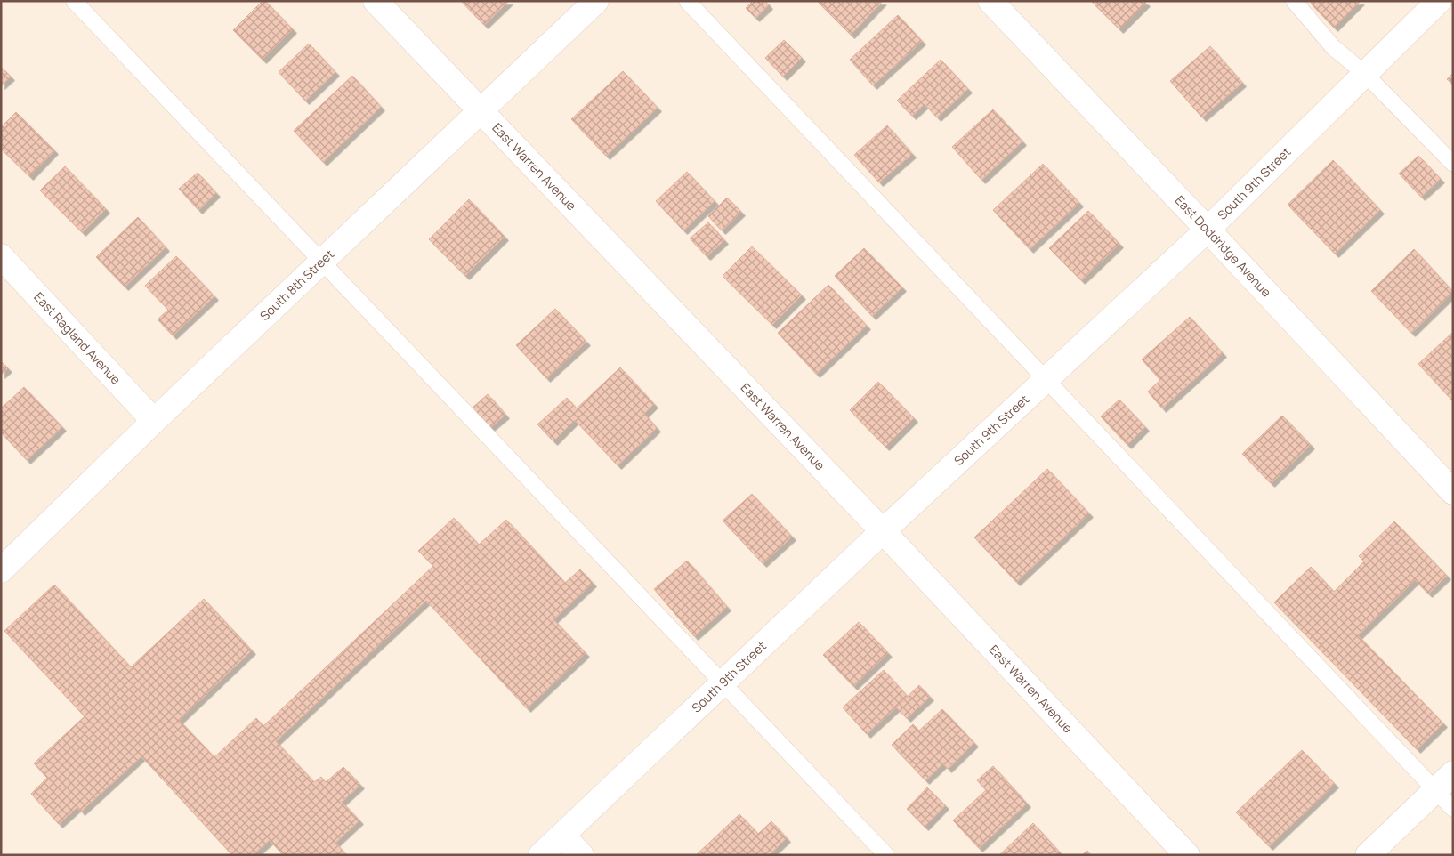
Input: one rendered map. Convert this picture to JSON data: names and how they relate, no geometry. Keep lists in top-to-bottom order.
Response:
{
  "streets": {
    "street": [
      "East Warren Avenue",
      "South 9th Street",
      "East Doddridge Avenue",
      "South 8th Street",
      "East Ragland Avenue"
    ]
  },
  "crossings": [
    ["East Warren Avenue", "South 9th Street"],
    ["East Warren Avenue", "South 8th Street"],
    ["South 9th Street", "East Doddridge Avenue"],
    ["South 8th Street", "East Ragland Avenue"]
  ]
}
